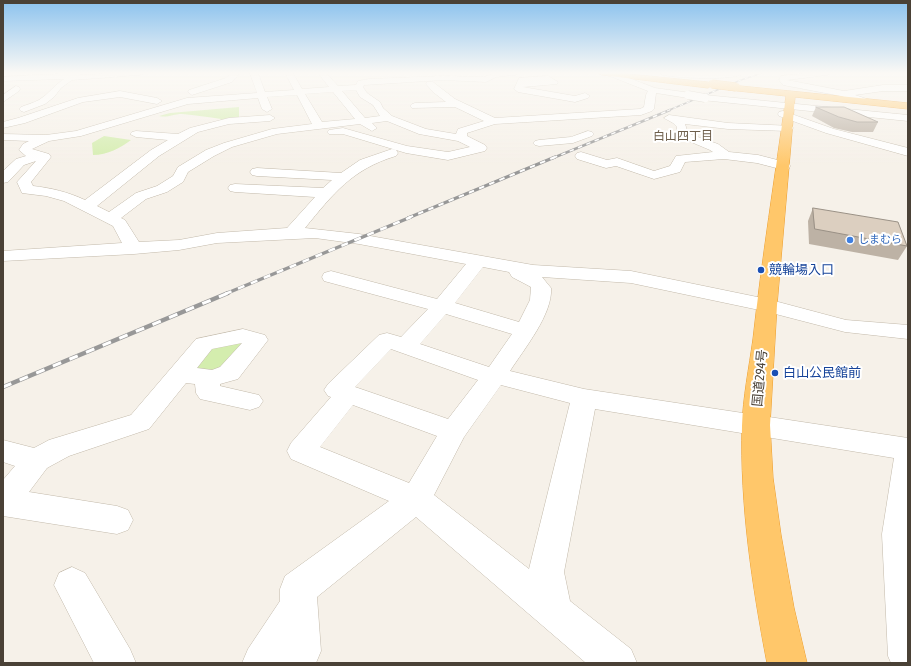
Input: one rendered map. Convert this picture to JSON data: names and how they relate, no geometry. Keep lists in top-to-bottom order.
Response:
{
  "streets": {
    "highway": ["国道294号"]
  },
  "districts": ["白山四丁目"],
  "places": ["しまむら", "競輪場入口", "白山公民館前"]
}
